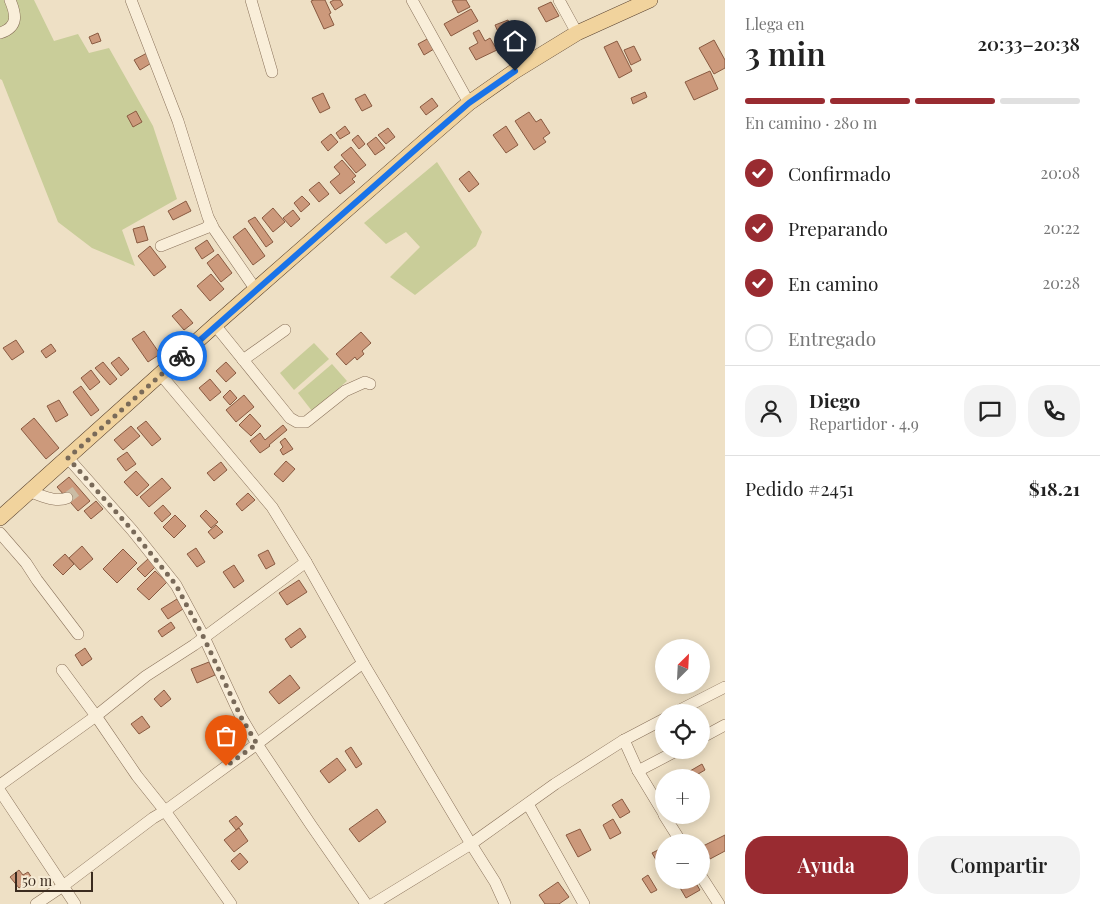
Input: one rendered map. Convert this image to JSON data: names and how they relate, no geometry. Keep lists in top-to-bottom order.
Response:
{
  "scale_bar": "50 m",
  "north": "top right",
  "page": {
    "heading": ["3 min", "Llega en", "20:33–20:38"],
    "panel": [
      "Diego",
      "Repartidor · 4.9",
      "Pedido #2451",
      "$18.21"
    ],
    "bar": "En camino · 280 m",
    "list": [
      ["Confirmado", "20:08"],
      ["Preparando", "20:22"],
      ["En camino", "20:28"],
      "Entregado"
    ],
    "map_buttons": ["+", "−"],
    "buttons": ["Ayuda", "Compartir"],
    "scale": "50 m"
  }
}
